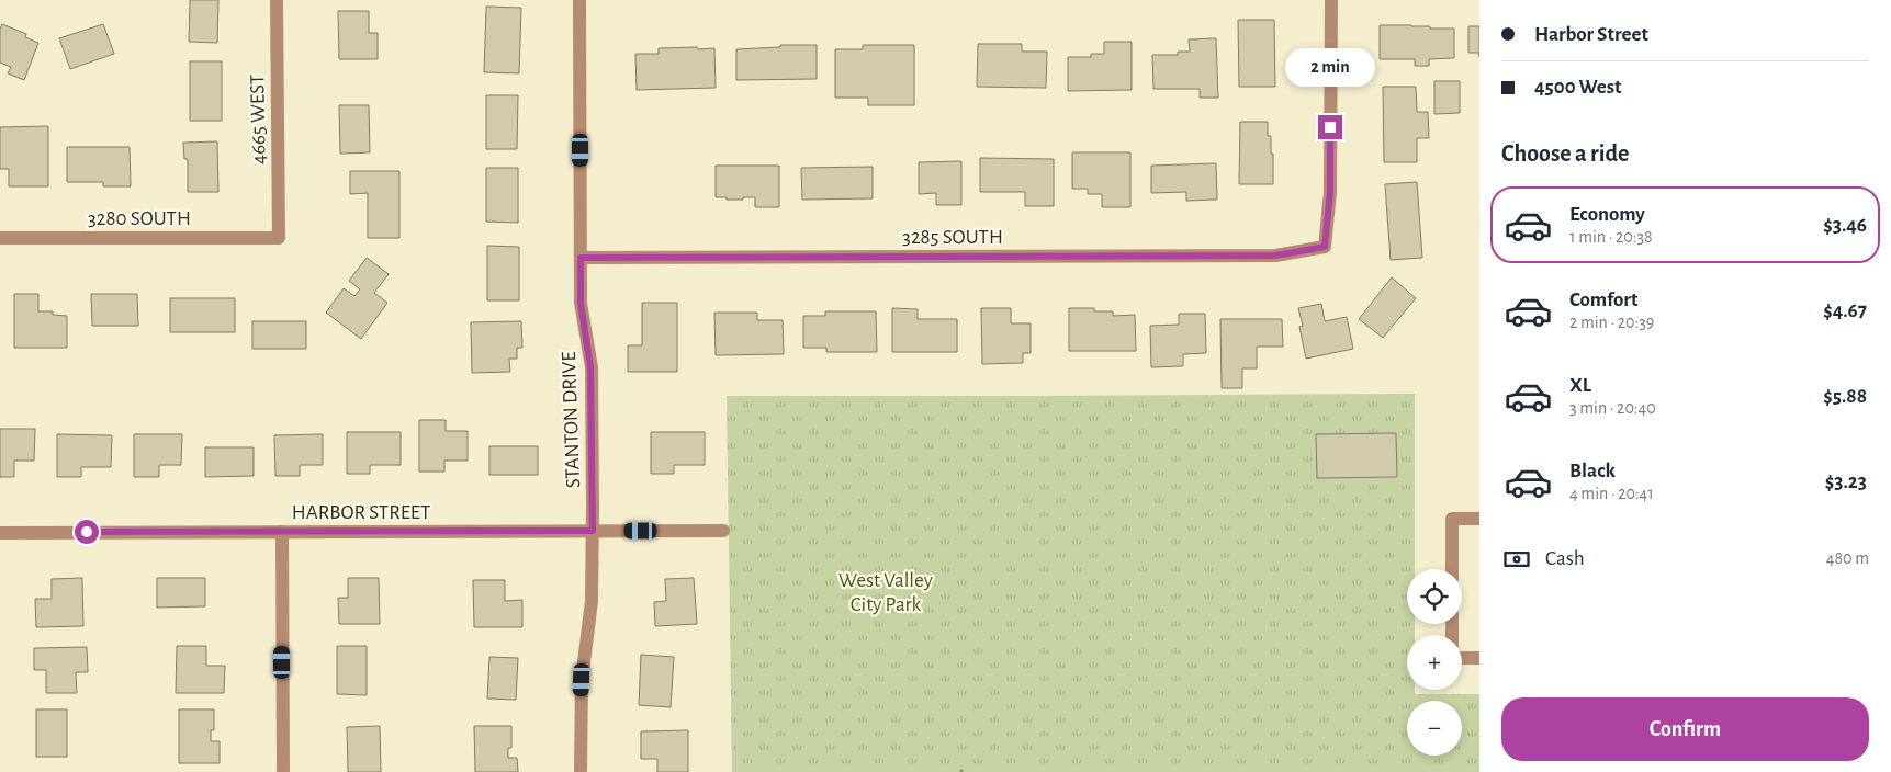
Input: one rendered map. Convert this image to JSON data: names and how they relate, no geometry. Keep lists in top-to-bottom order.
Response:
{
  "streets": {
    "street": [
      "4665 WEST",
      "3280 SOUTH",
      "3285 SOUTH",
      "STANTON DRIVE",
      "HARBOR STREET"
    ]
  },
  "crossings": [
    ["4665 WEST", "3280 SOUTH"],
    ["3285 SOUTH", "STANTON DRIVE"],
    ["STANTON DRIVE", "HARBOR STREET"]
  ],
  "parks": ["West Valley City Park"],
  "page": {
    "banner": ["Harbor Street", "4500 West"],
    "bubble": "2 min",
    "heading": "Choose a ride",
    "list": [
      {
        "name": "Economy",
        "note": "1 min · 20:38",
        "value": "$3.46"
      },
      {
        "name": "Comfort",
        "note": "2 min · 20:39",
        "value": "$4.67"
      },
      {
        "name": "XL",
        "note": "3 min · 20:40",
        "value": "$5.88"
      },
      {
        "name": "Black",
        "note": "4 min · 20:41",
        "value": "$3.23"
      }
    ],
    "pay": ["Cash", "480 m"],
    "map_buttons": ["+", "−"],
    "buttons": "Confirm"
  }
}
